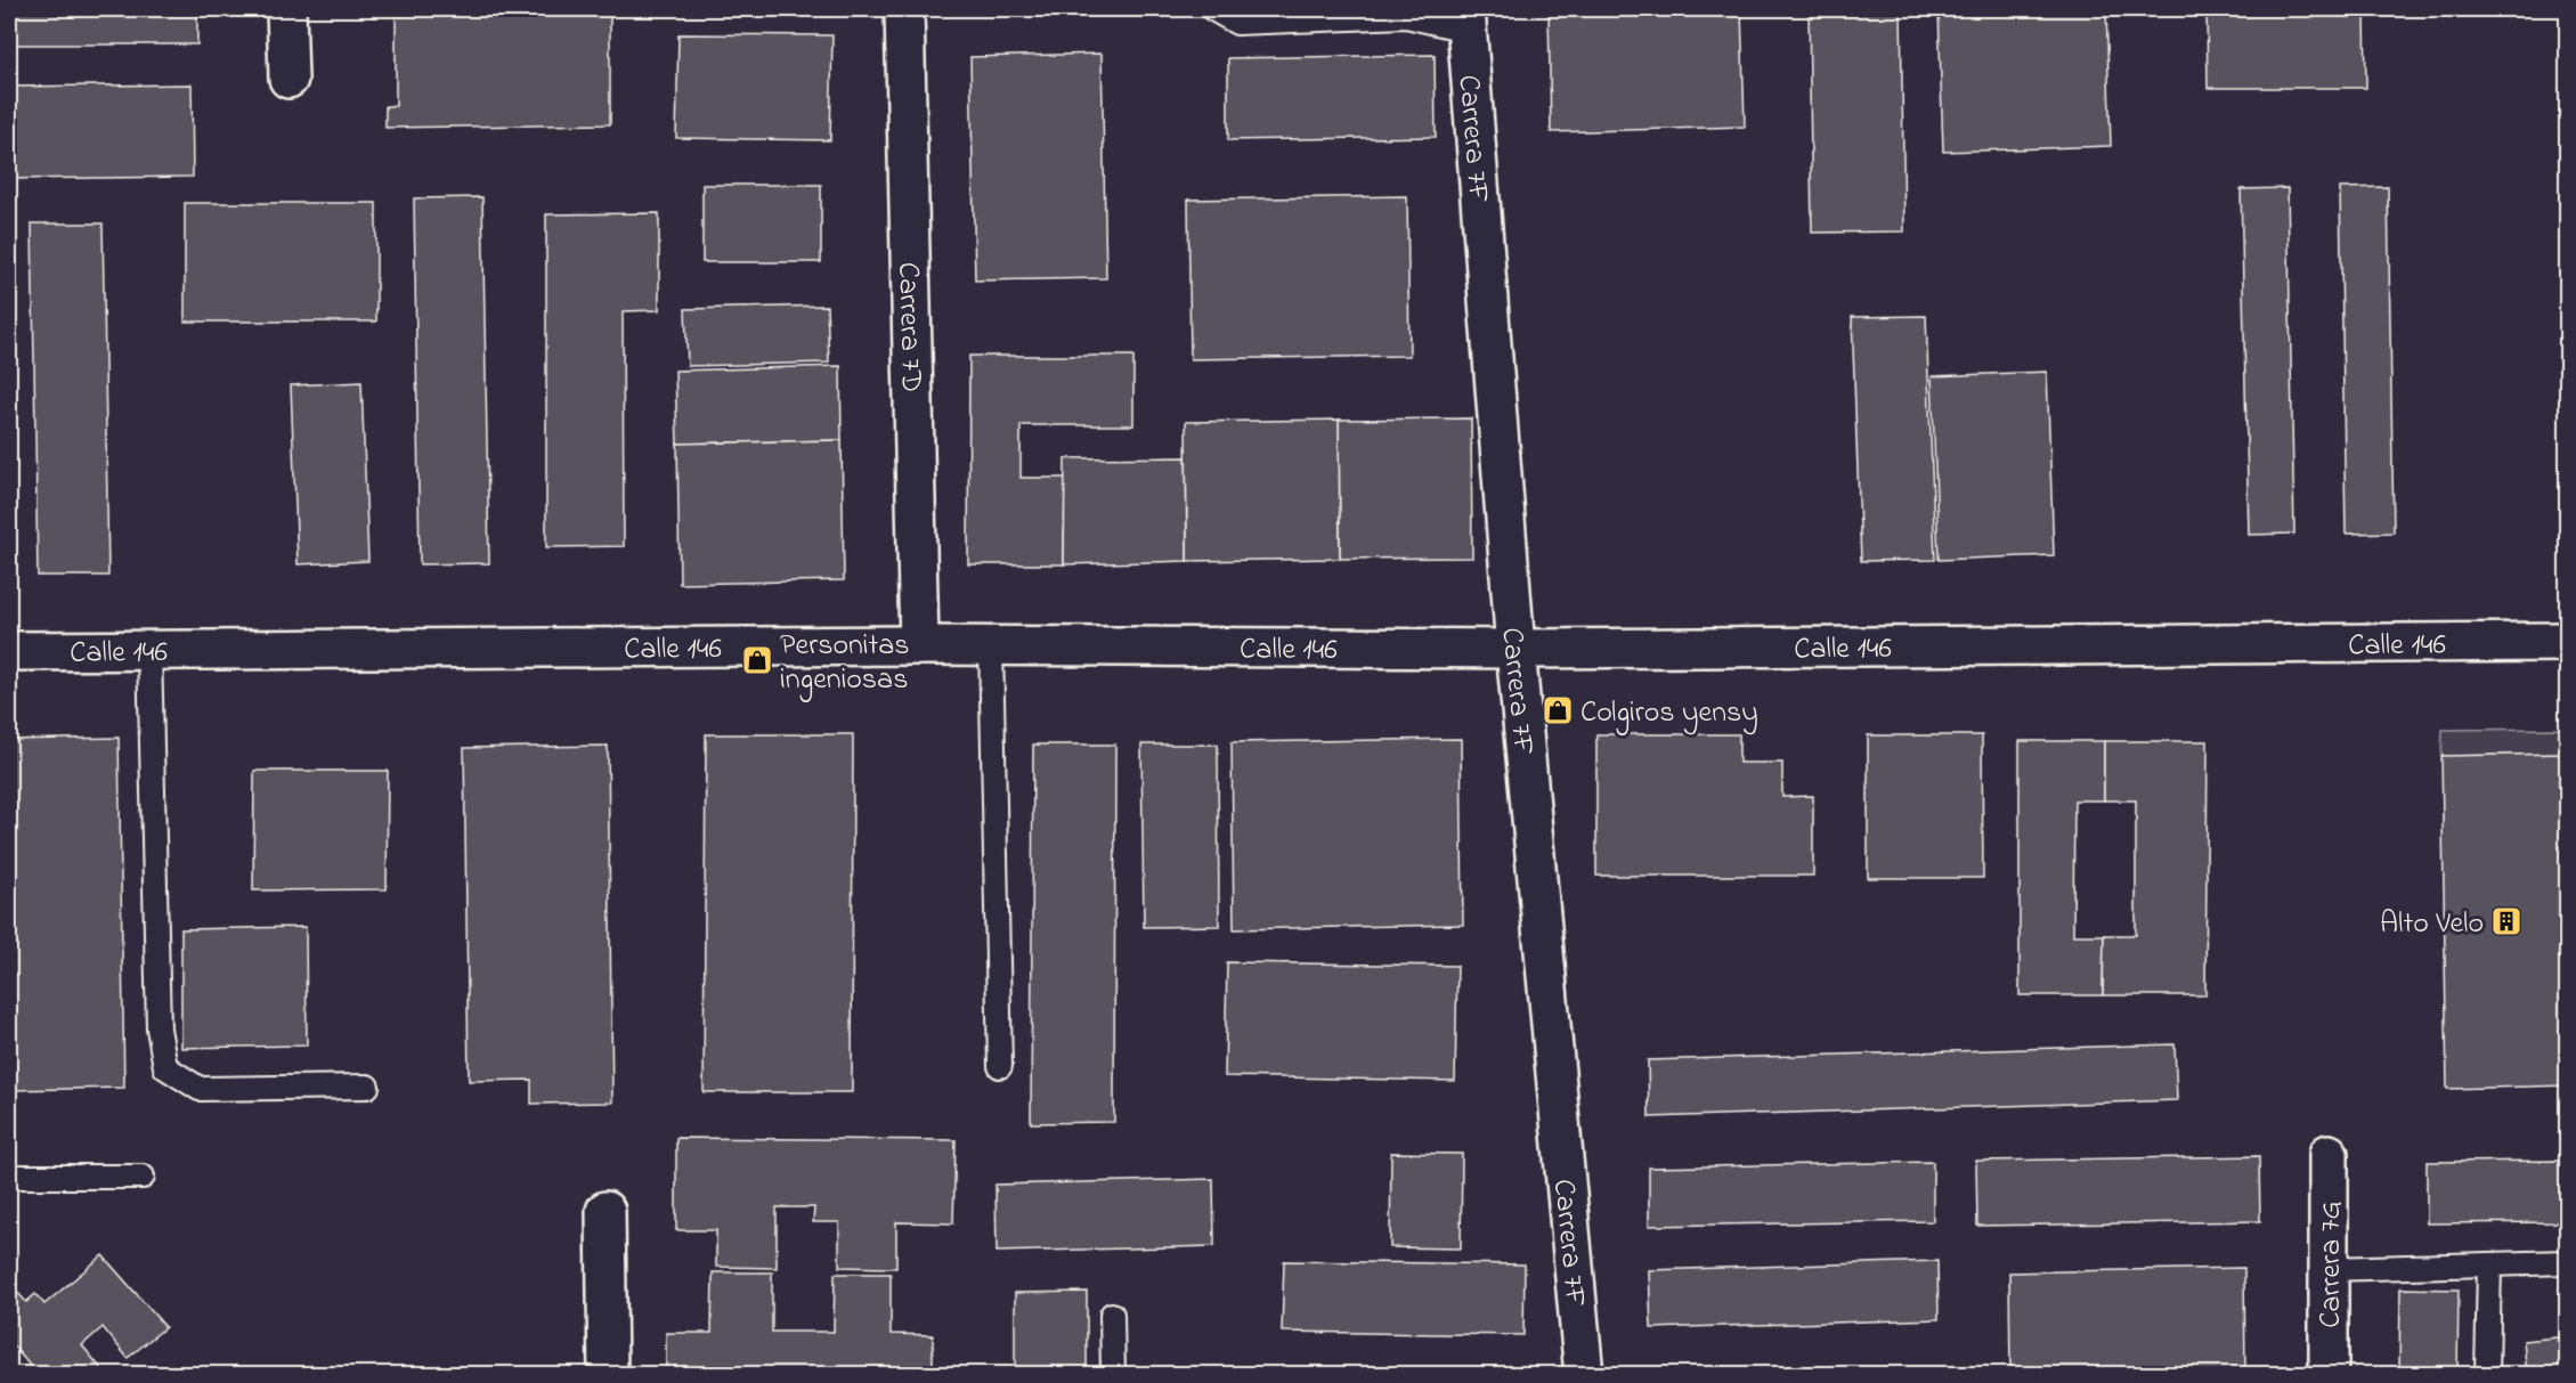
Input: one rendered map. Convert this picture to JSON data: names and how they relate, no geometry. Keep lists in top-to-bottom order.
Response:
{
  "streets": {
    "street": [
      "Carrera 7F",
      "Carrera 7D",
      "Calle 146",
      "Carrera 7G"
    ]
  },
  "crossings": [
    ["Carrera 7F", "Calle 146"],
    ["Carrera 7D", "Calle 146"]
  ],
  "places": {
    "shop": ["Personitas ingeniosas", "Colgiros yensy"],
    "building": ["Alto Velo"]
  }
}
